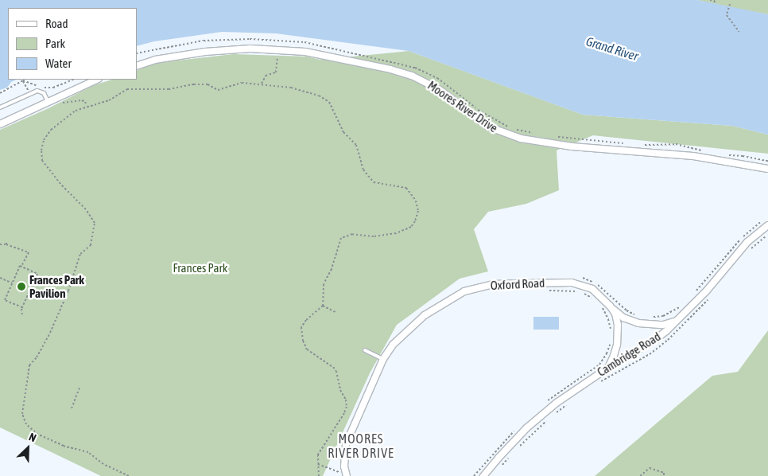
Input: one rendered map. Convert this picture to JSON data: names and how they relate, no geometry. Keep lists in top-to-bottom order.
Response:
{
  "streets": {
    "street": ["Moores River Drive", "Oxford Road", "Cambridge Road"]
  },
  "crossings": [
    ["Oxford Road", "Cambridge Road"]
  ],
  "districts": ["MOORES RIVER DRIVE"],
  "water": ["Grand River"],
  "parks": ["Frances Park"],
  "places": ["Frances Park Pavilion"],
  "legend": ["Road", "Park", "Water"],
  "north": "top right"
}
